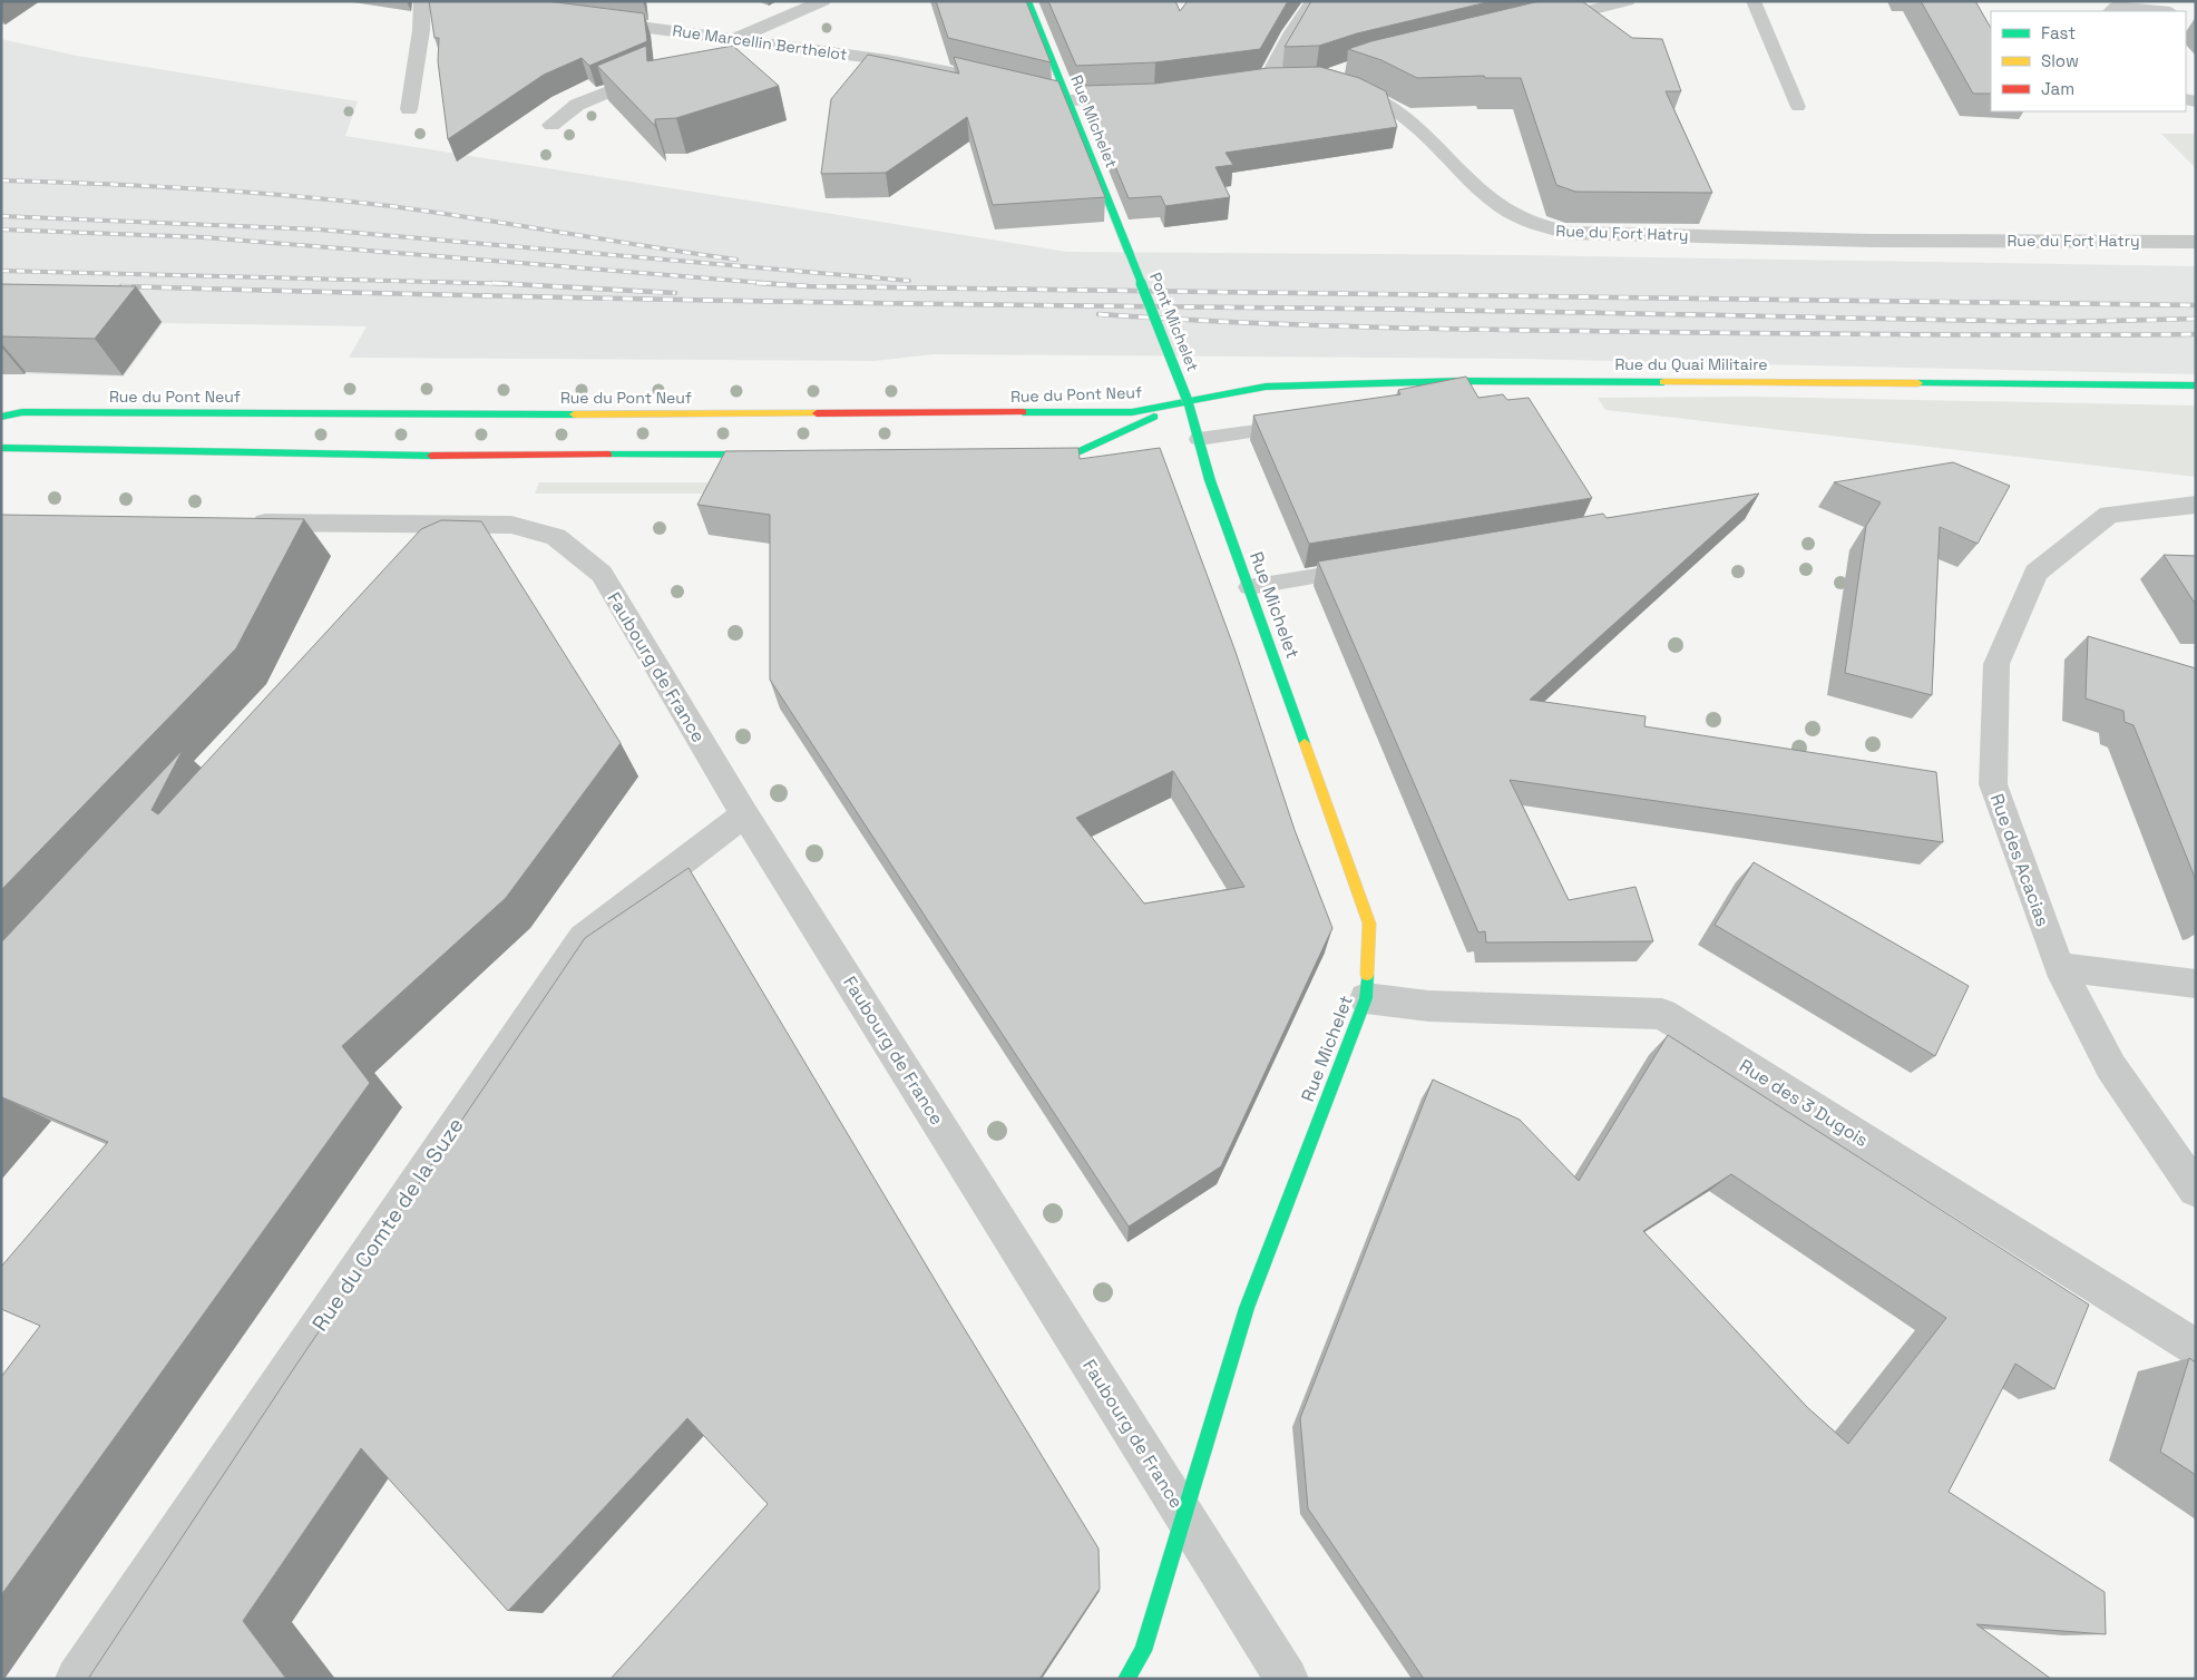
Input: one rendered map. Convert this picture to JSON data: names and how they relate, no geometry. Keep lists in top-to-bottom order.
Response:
{
  "streets": {
    "street": [
      "Rue Marcellin Berthelot",
      "Rue Michelet",
      "Rue du Fort Hatry",
      "Pont Michelet",
      "Rue du Quai Militaire",
      "Rue du Pont Neuf",
      "Faubourg de France",
      "Rue des Acacias",
      "Rue des 3 Dugois",
      "Rue du Comte de la Suze"
    ]
  },
  "crossings": [
    ["Rue Marcellin Berthelot", "Rue Michelet"],
    ["Rue Michelet", "Pont Michelet"],
    ["Rue Michelet", "Rue du Quai Militaire"],
    ["Rue Michelet", "Rue du Pont Neuf"],
    ["Rue Michelet", "Faubourg de France"],
    ["Rue Michelet", "Rue des 3 Dugois"],
    ["Pont Michelet", "Rue du Quai Militaire"],
    ["Pont Michelet", "Rue du Pont Neuf"],
    ["Rue du Quai Militaire", "Rue du Pont Neuf"],
    ["Faubourg de France", "Rue du Comte de la Suze"]
  ],
  "legend": ["Fast", "Slow", "Jam"]
}
